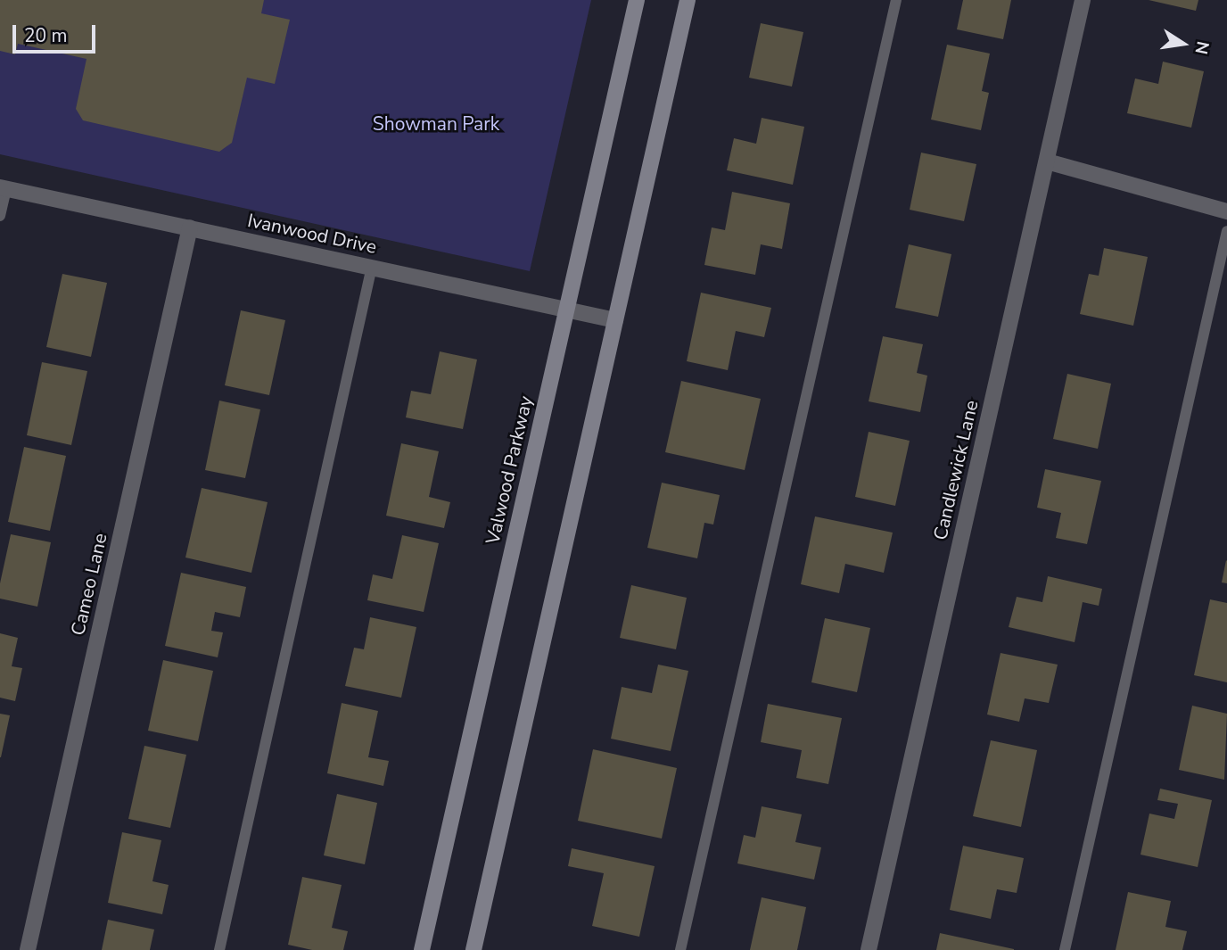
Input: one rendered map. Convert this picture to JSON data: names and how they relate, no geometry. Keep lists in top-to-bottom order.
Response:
{
  "streets": {
    "main road": ["Valwood Parkway"],
    "street": ["Ivanwood Drive", "Candlewick Lane", "Cameo Lane"]
  },
  "crossings": [
    ["Ivanwood Drive", "Valwood Parkway"],
    ["Ivanwood Drive", "Cameo Lane"]
  ],
  "parks": ["Showman Park"],
  "scale_bar": "20 m",
  "north": "right"
}
